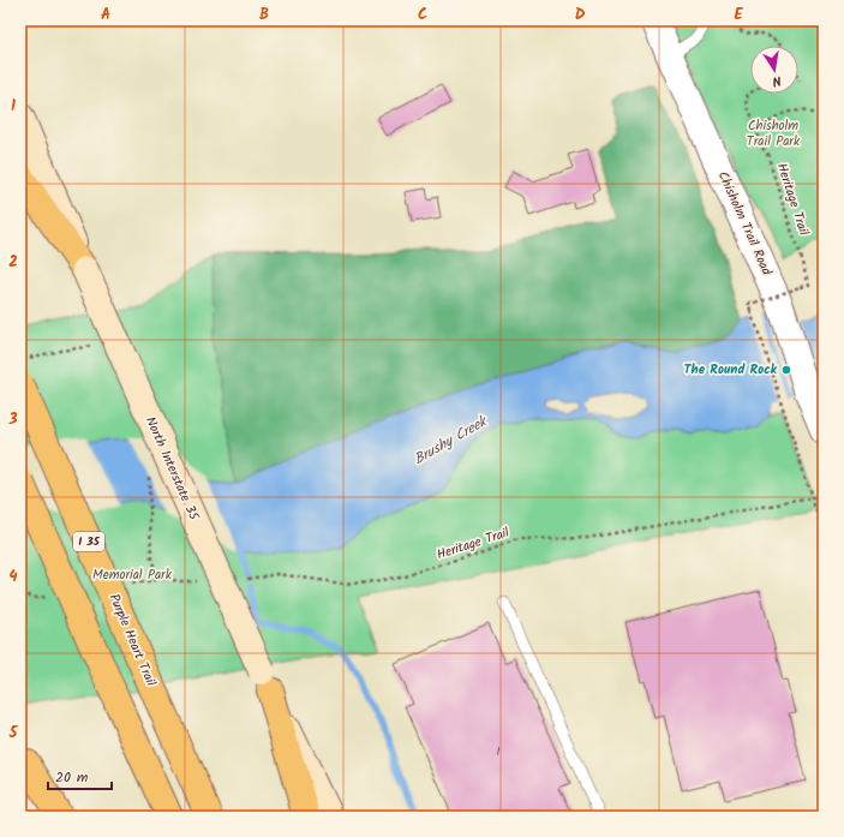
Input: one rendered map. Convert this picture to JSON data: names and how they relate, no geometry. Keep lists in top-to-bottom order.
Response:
{
  "streets": {
    "highway": ["I 35", "Purple Heart Trail"],
    "main road": ["North Interstate 35"],
    "street": ["Chisholm Trail Road"],
    "path": ["Heritage Trail"]
  },
  "water": ["Brushy Creek"],
  "parks": ["Chisholm Trail Park", "Memorial Park"],
  "places": ["The Round Rock"],
  "house_numbers": ["1"],
  "scale_bar": "20 m",
  "north": "bottom",
  "grid": {
    "columns": [
      "A",
      "B",
      "C",
      "D",
      "E"
    ],
    "rows": [
      "1",
      "2",
      "3",
      "4",
      "5"
    ]
  }
}
